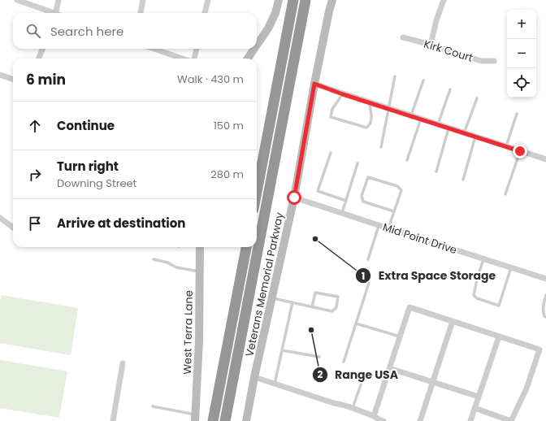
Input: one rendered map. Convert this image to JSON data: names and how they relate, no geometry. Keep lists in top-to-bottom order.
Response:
{
  "streets": {
    "street": [
      "Kirk Court",
      "Mid Point Drive",
      "Veterans Memorial Parkway",
      "West Terra Lane"
    ]
  },
  "crossings": [
    ["Mid Point Drive", "Veterans Memorial Parkway"]
  ],
  "places": ["Extra Space Storage", "Range USA"],
  "page": {
    "map_buttons": ["+", "−"],
    "search": "Search here",
    "heading": ["6 min", "Walk · 430 m"],
    "list": [
      ["Continue", "150 m"],
      ["Turn right", "Downing Street", "280 m"],
      "Arrive at destination"
    ]
  }
}
